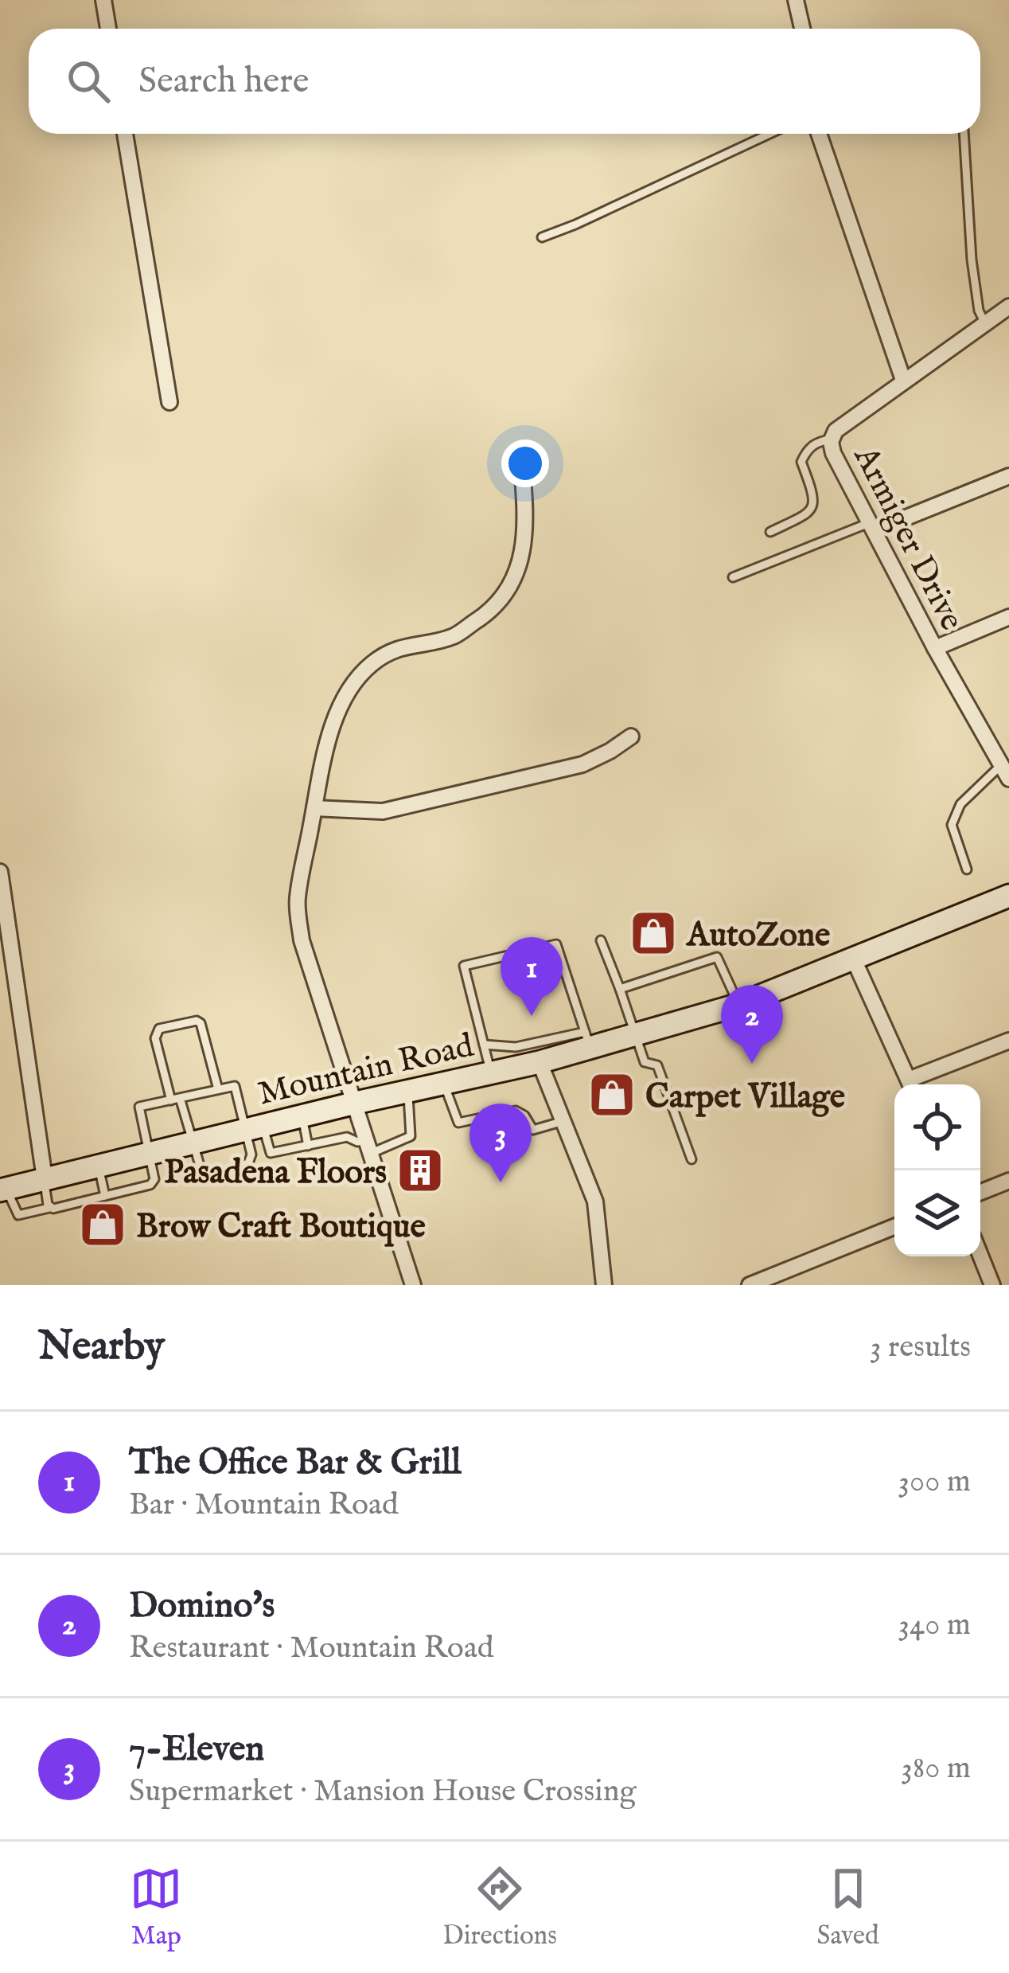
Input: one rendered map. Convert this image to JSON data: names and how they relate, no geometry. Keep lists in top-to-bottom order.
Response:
{
  "streets": {
    "main road": ["Mountain Road"],
    "street": ["Armiger Drive"]
  },
  "places": {
    "shop": ["AutoZone", "Carpet Village", "Brow Craft Boutique"],
    "building": ["Pasadena Floors"]
  },
  "page": {
    "search": "Search here",
    "pins": ["1", "2", "3"],
    "heading": ["Nearby", "3 results"],
    "list": [
      {
        "mark": "1",
        "name": "The Office Bar & Grill",
        "note": "Bar · Mountain Road",
        "value": "300 m"
      },
      {
        "mark": "2",
        "name": "Domino's",
        "note": "Restaurant · Mountain Road",
        "value": "340 m"
      },
      {
        "mark": "3",
        "name": "7-Eleven",
        "note": "Supermarket · Mansion House Crossing",
        "value": "380 m"
      }
    ],
    "nav": ["Map", "Directions", "Saved"]
  }
}
